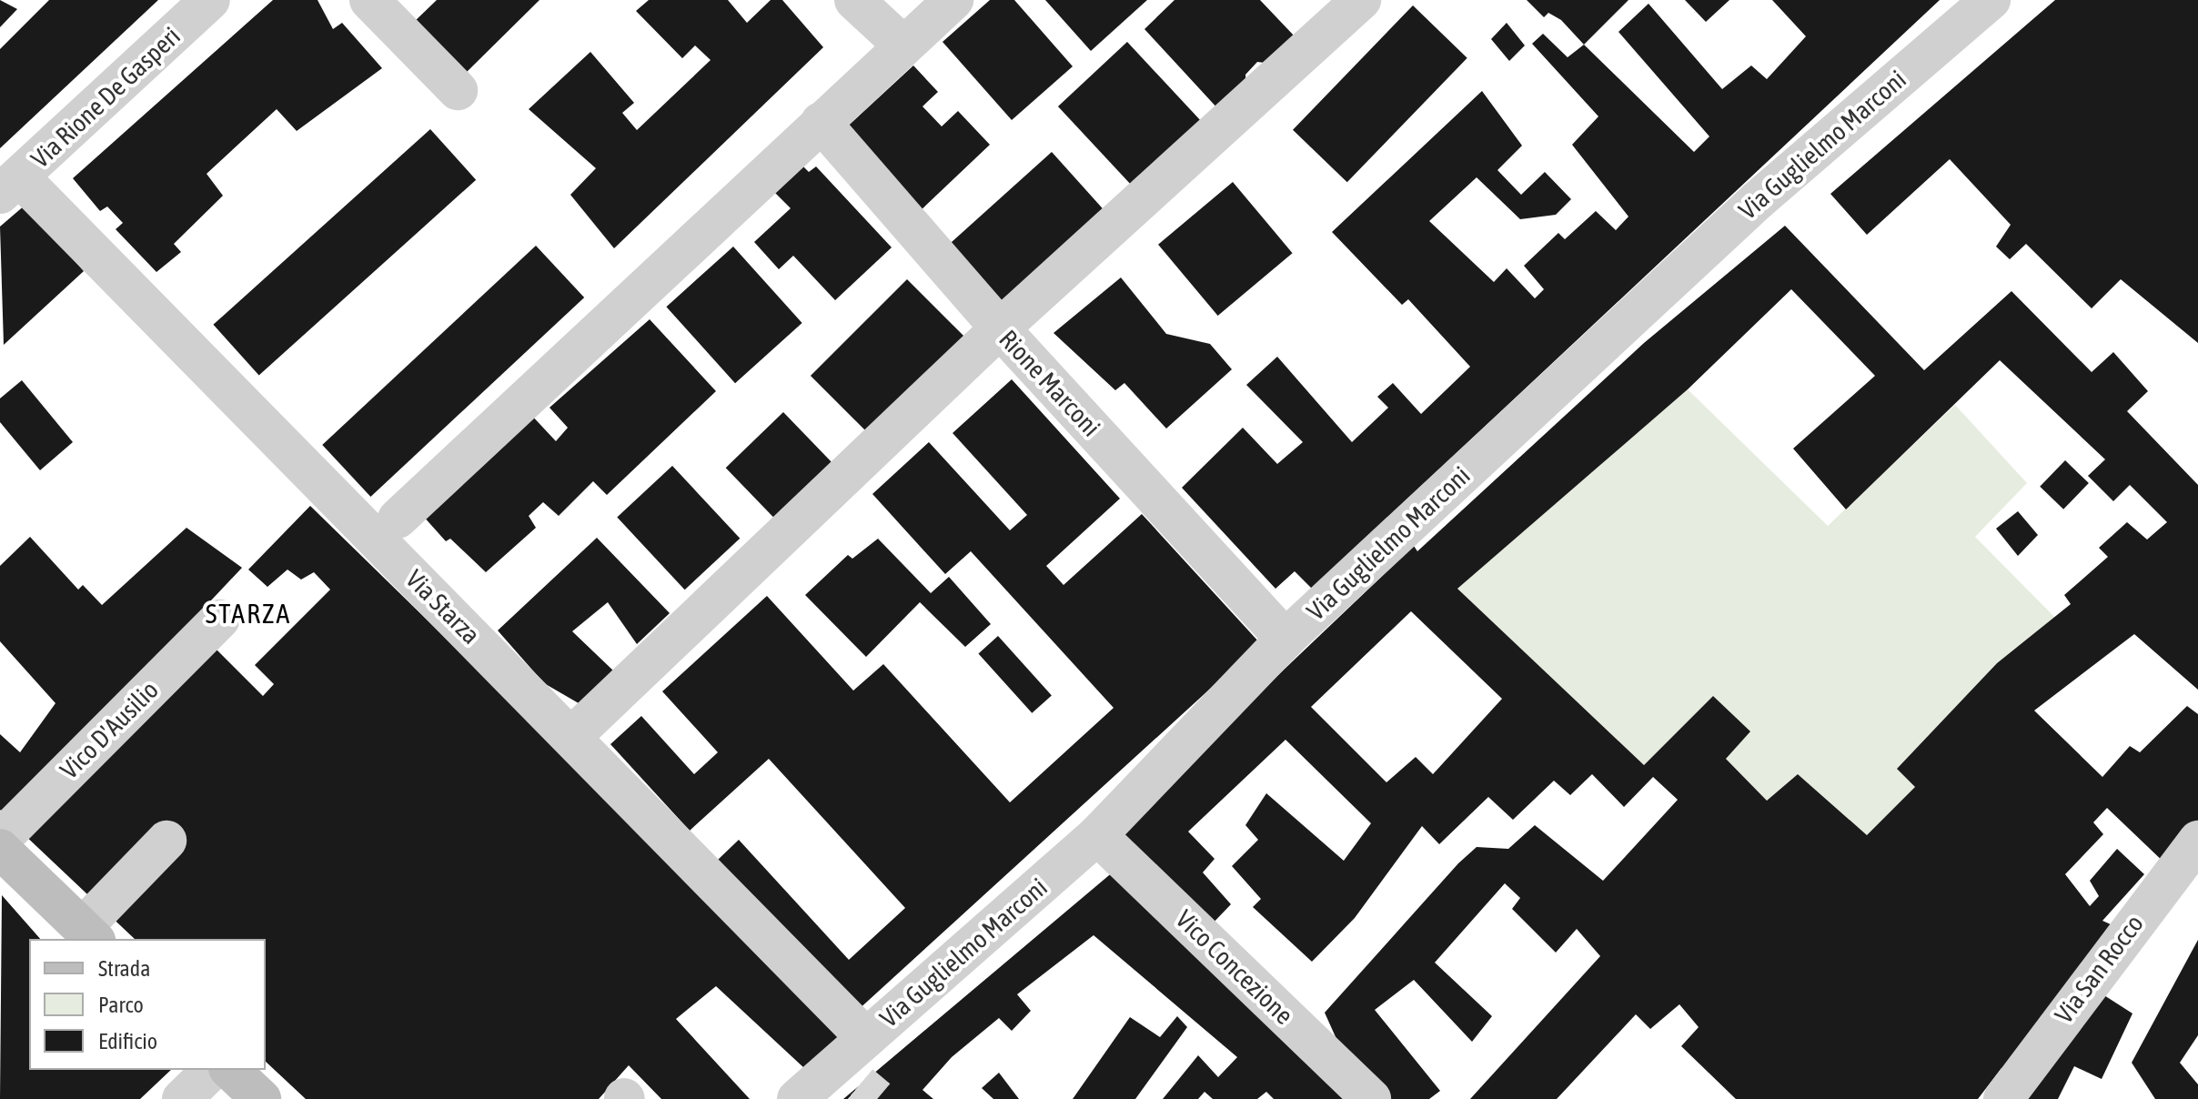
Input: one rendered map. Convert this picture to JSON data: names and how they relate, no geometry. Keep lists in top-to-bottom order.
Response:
{
  "streets": {
    "street": [
      "Via Rione De Gasperi",
      "Via Guglielmo Marconi",
      "Rione Marconi",
      "Via Starza",
      "Vico D'Ausilio",
      "Vico Concezione",
      "Via San Rocco"
    ]
  },
  "crossings": [
    ["Via Rione De Gasperi", "Via Starza"],
    ["Via Guglielmo Marconi", "Rione Marconi"],
    ["Via Guglielmo Marconi", "Via Starza"],
    ["Via Guglielmo Marconi", "Vico Concezione"]
  ],
  "districts": ["STARZA"],
  "legend": ["Strada", "Parco", "Edificio"]
}
